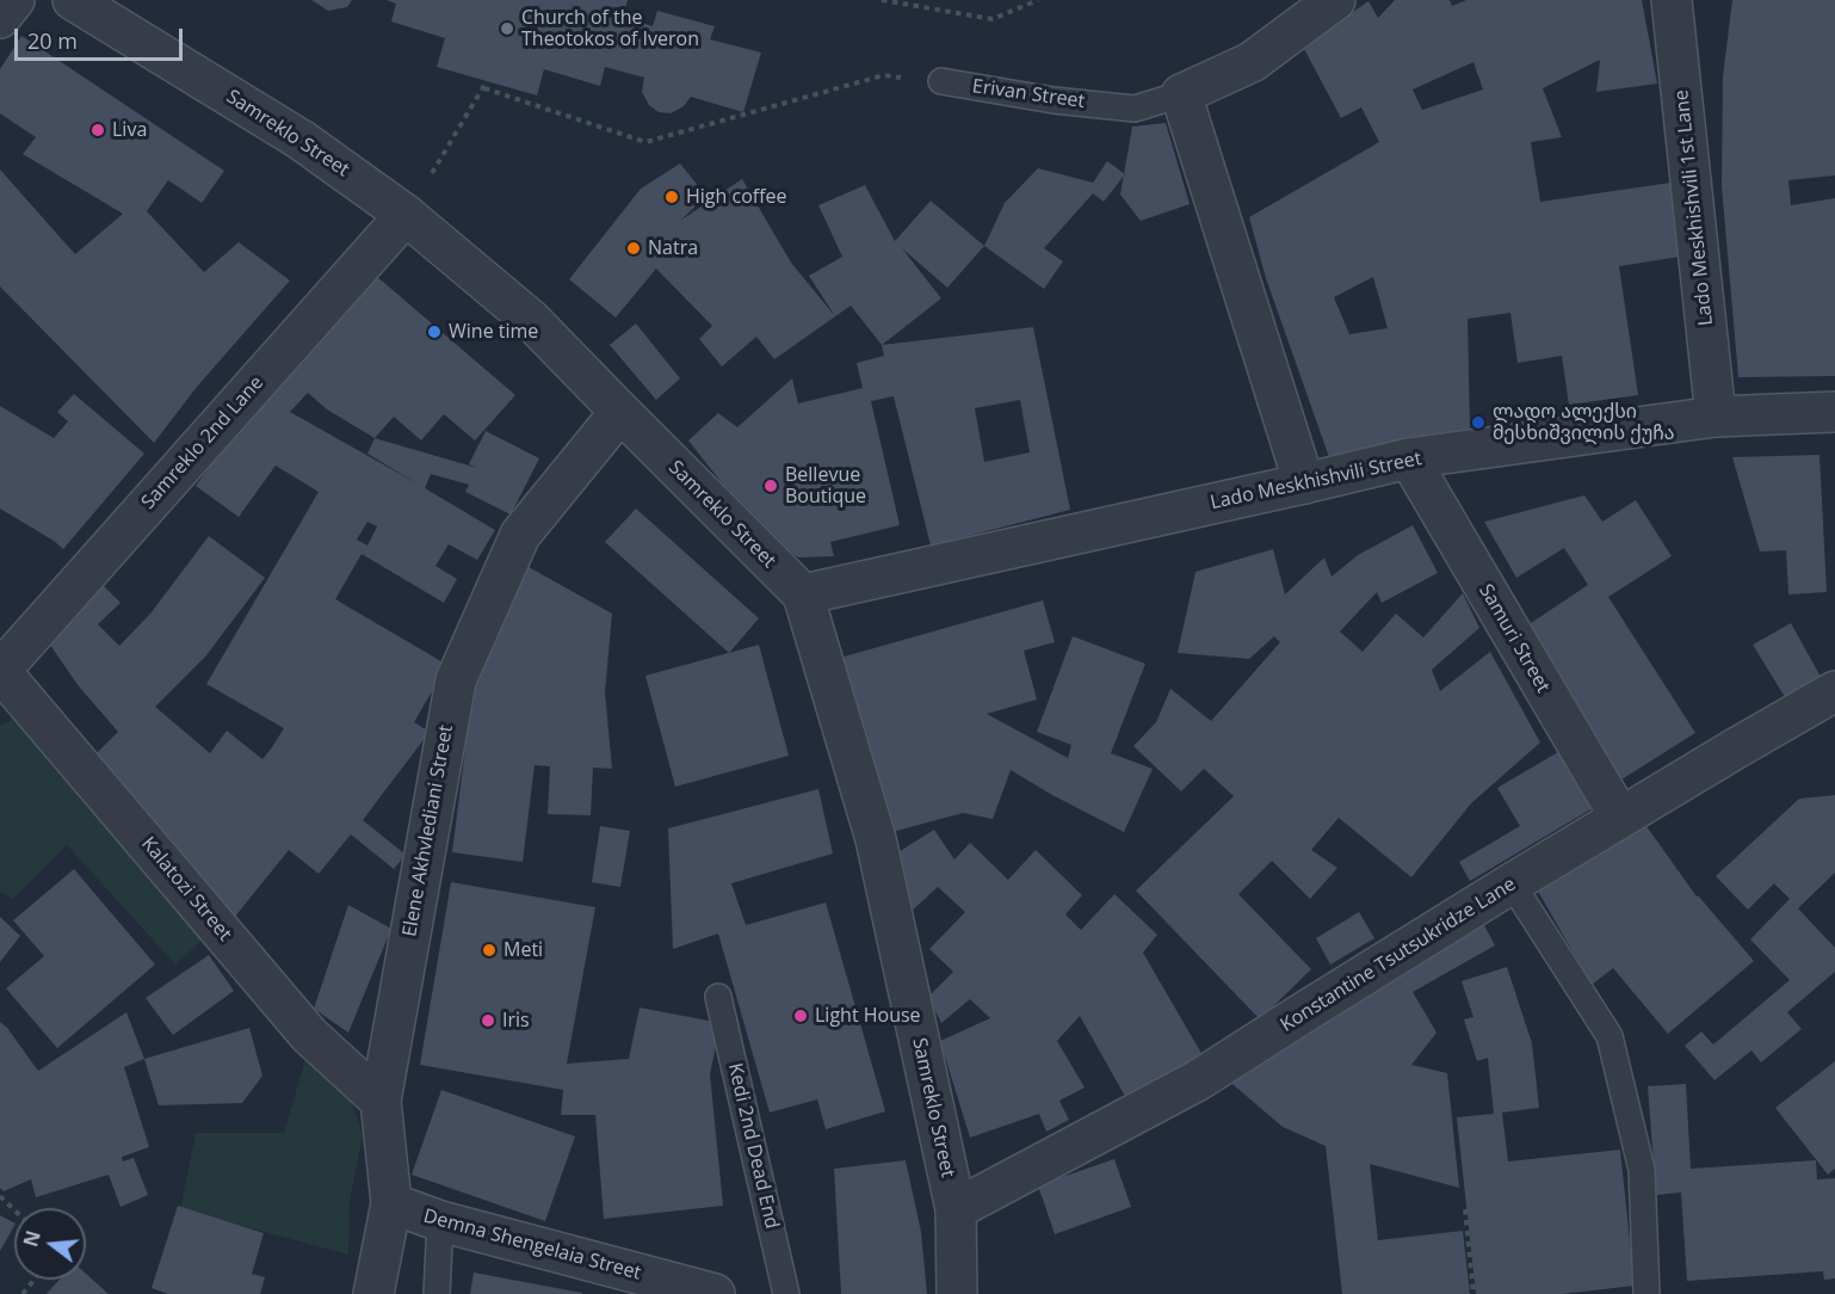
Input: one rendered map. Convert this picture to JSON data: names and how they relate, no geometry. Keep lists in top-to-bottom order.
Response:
{
  "streets": {
    "street": [
      "Samreklo Street",
      "Lado Meskhishvili 1st Lane",
      "Samreklo 2nd Lane",
      "Lado Meskhishvili Street",
      "Samuri Street",
      "Elene Akhvlediani Street",
      "Kalatozi Street",
      "Konstantine Tsutsukridze Lane",
      "Demna Shengelaia Street"
    ],
    "lane": ["Erivan Street", "Kedi 2nd Dead End"]
  },
  "crossings": [
    ["Samreklo Street", "Samreklo 2nd Lane"],
    ["Samreklo Street", "Lado Meskhishvili Street"],
    ["Samreklo Street", "Elene Akhvlediani Street"],
    ["Samreklo Street", "Konstantine Tsutsukridze Lane"],
    ["Lado Meskhishvili 1st Lane", "Lado Meskhishvili Street"],
    ["Samreklo 2nd Lane", "Kalatozi Street"],
    ["Lado Meskhishvili Street", "Samuri Street"],
    ["Samuri Street", "Konstantine Tsutsukridze Lane"],
    ["Elene Akhvlediani Street", "Kalatozi Street"],
    ["Elene Akhvlediani Street", "Demna Shengelaia Street"]
  ],
  "places": [
    "Church of the Theotokos of Iveron",
    "Liva",
    "High coffee",
    "Natra",
    "Wine time",
    "ლადო ალექსი მესხიშვილის ქუჩა",
    "Bellevue Boutique",
    "Meti",
    "Light House",
    "Iris"
  ],
  "scale_bar": "20 m",
  "north": "left"
}
